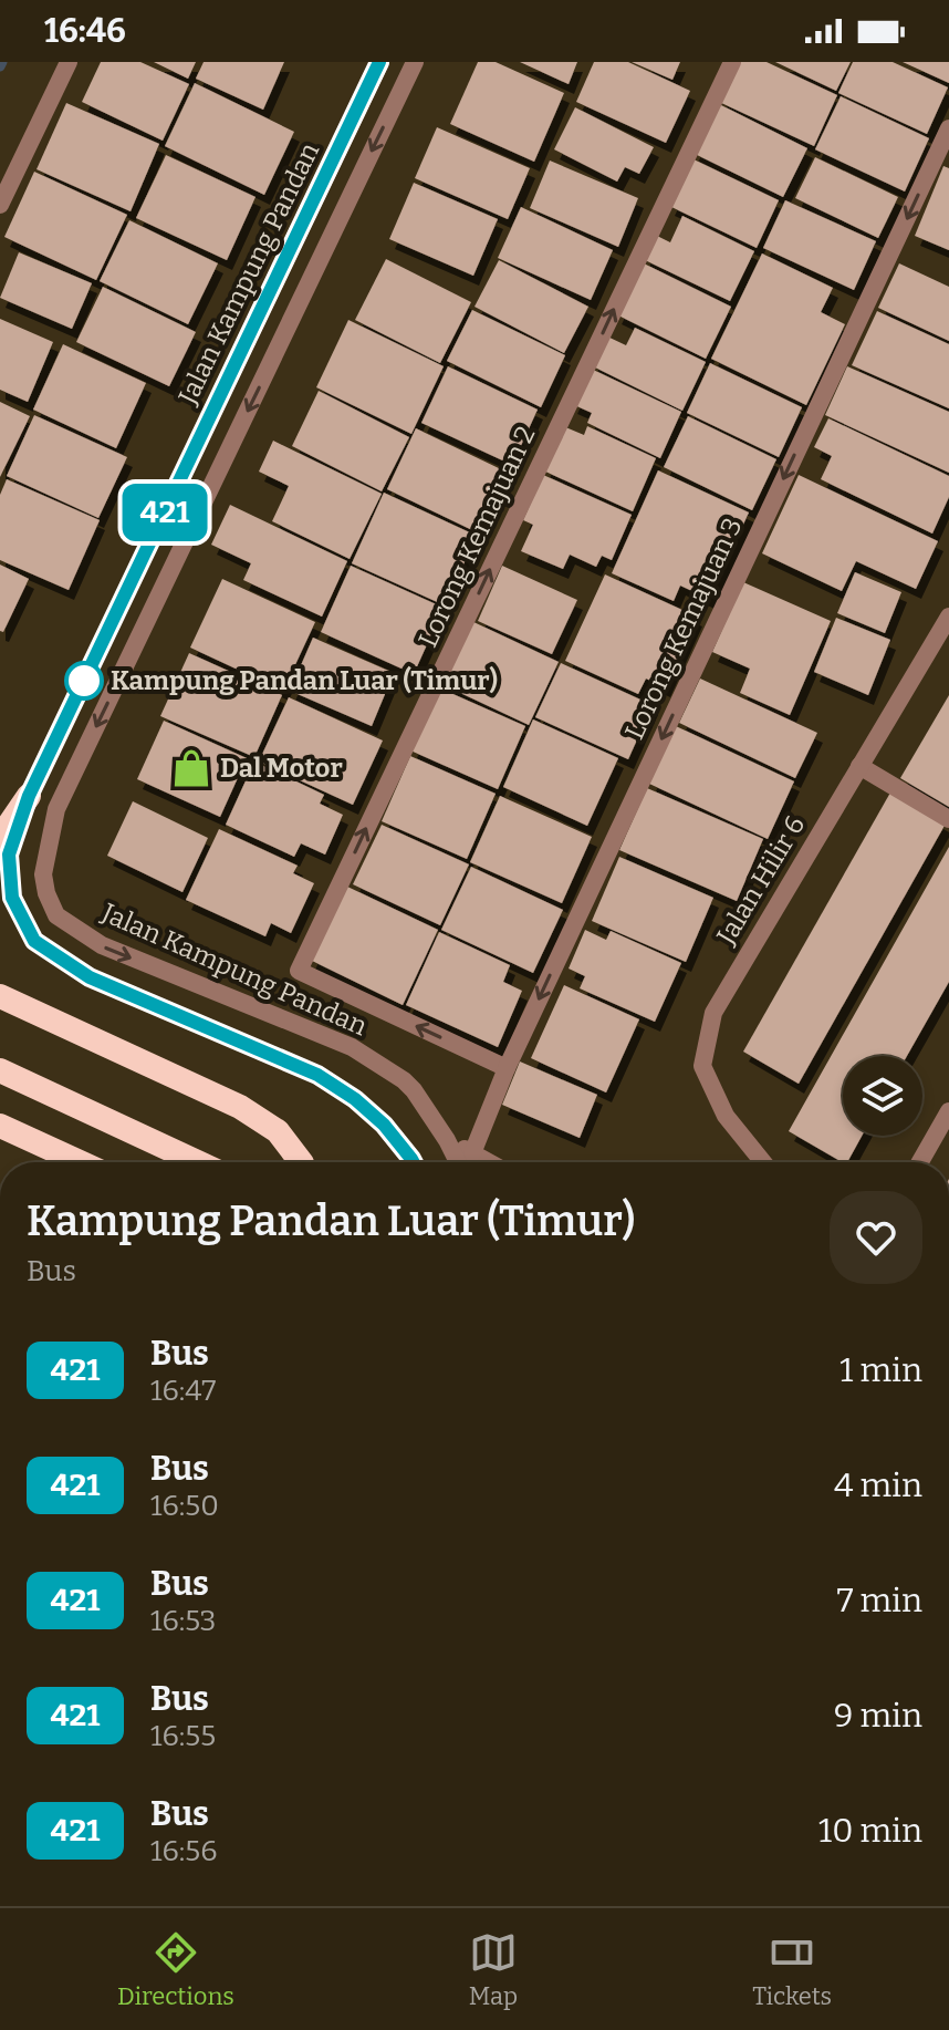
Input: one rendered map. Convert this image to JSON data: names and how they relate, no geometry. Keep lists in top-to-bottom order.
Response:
{
  "streets": {
    "street": [
      "Jalan Kampung Pandan",
      "Lorong Kemajuan 2",
      "Lorong Kemajuan 3",
      "Jalan Hilir 6"
    ]
  },
  "crossings": [
    ["Lorong Kemajuan 2", "Lorong Kemajuan 3"]
  ],
  "one_way": ["Lorong Kemajuan 2", "Lorong Kemajuan 3"],
  "places": {
    "other": ["Kampung Pandan Luar (Timur)"],
    "shop": ["Dal Motor"]
  },
  "lines": ["bus line 421"],
  "page": {
    "status": "16:46",
    "on_map": "421",
    "heading": ["Kampung Pandan Luar (Timur)", "Bus"],
    "list": [
      {
        "mark": "421",
        "name": "Bus",
        "note": "16:47",
        "value": "1 min"
      },
      {
        "mark": "421",
        "name": "Bus",
        "note": "16:50",
        "value": "4 min"
      },
      {
        "mark": "421",
        "name": "Bus",
        "note": "16:53",
        "value": "7 min"
      },
      {
        "mark": "421",
        "name": "Bus",
        "note": "16:55",
        "value": "9 min"
      },
      {
        "mark": "421",
        "name": "Bus",
        "note": "16:56",
        "value": "10 min"
      }
    ],
    "tabs": ["Directions", "Map", "Tickets"]
  }
}
